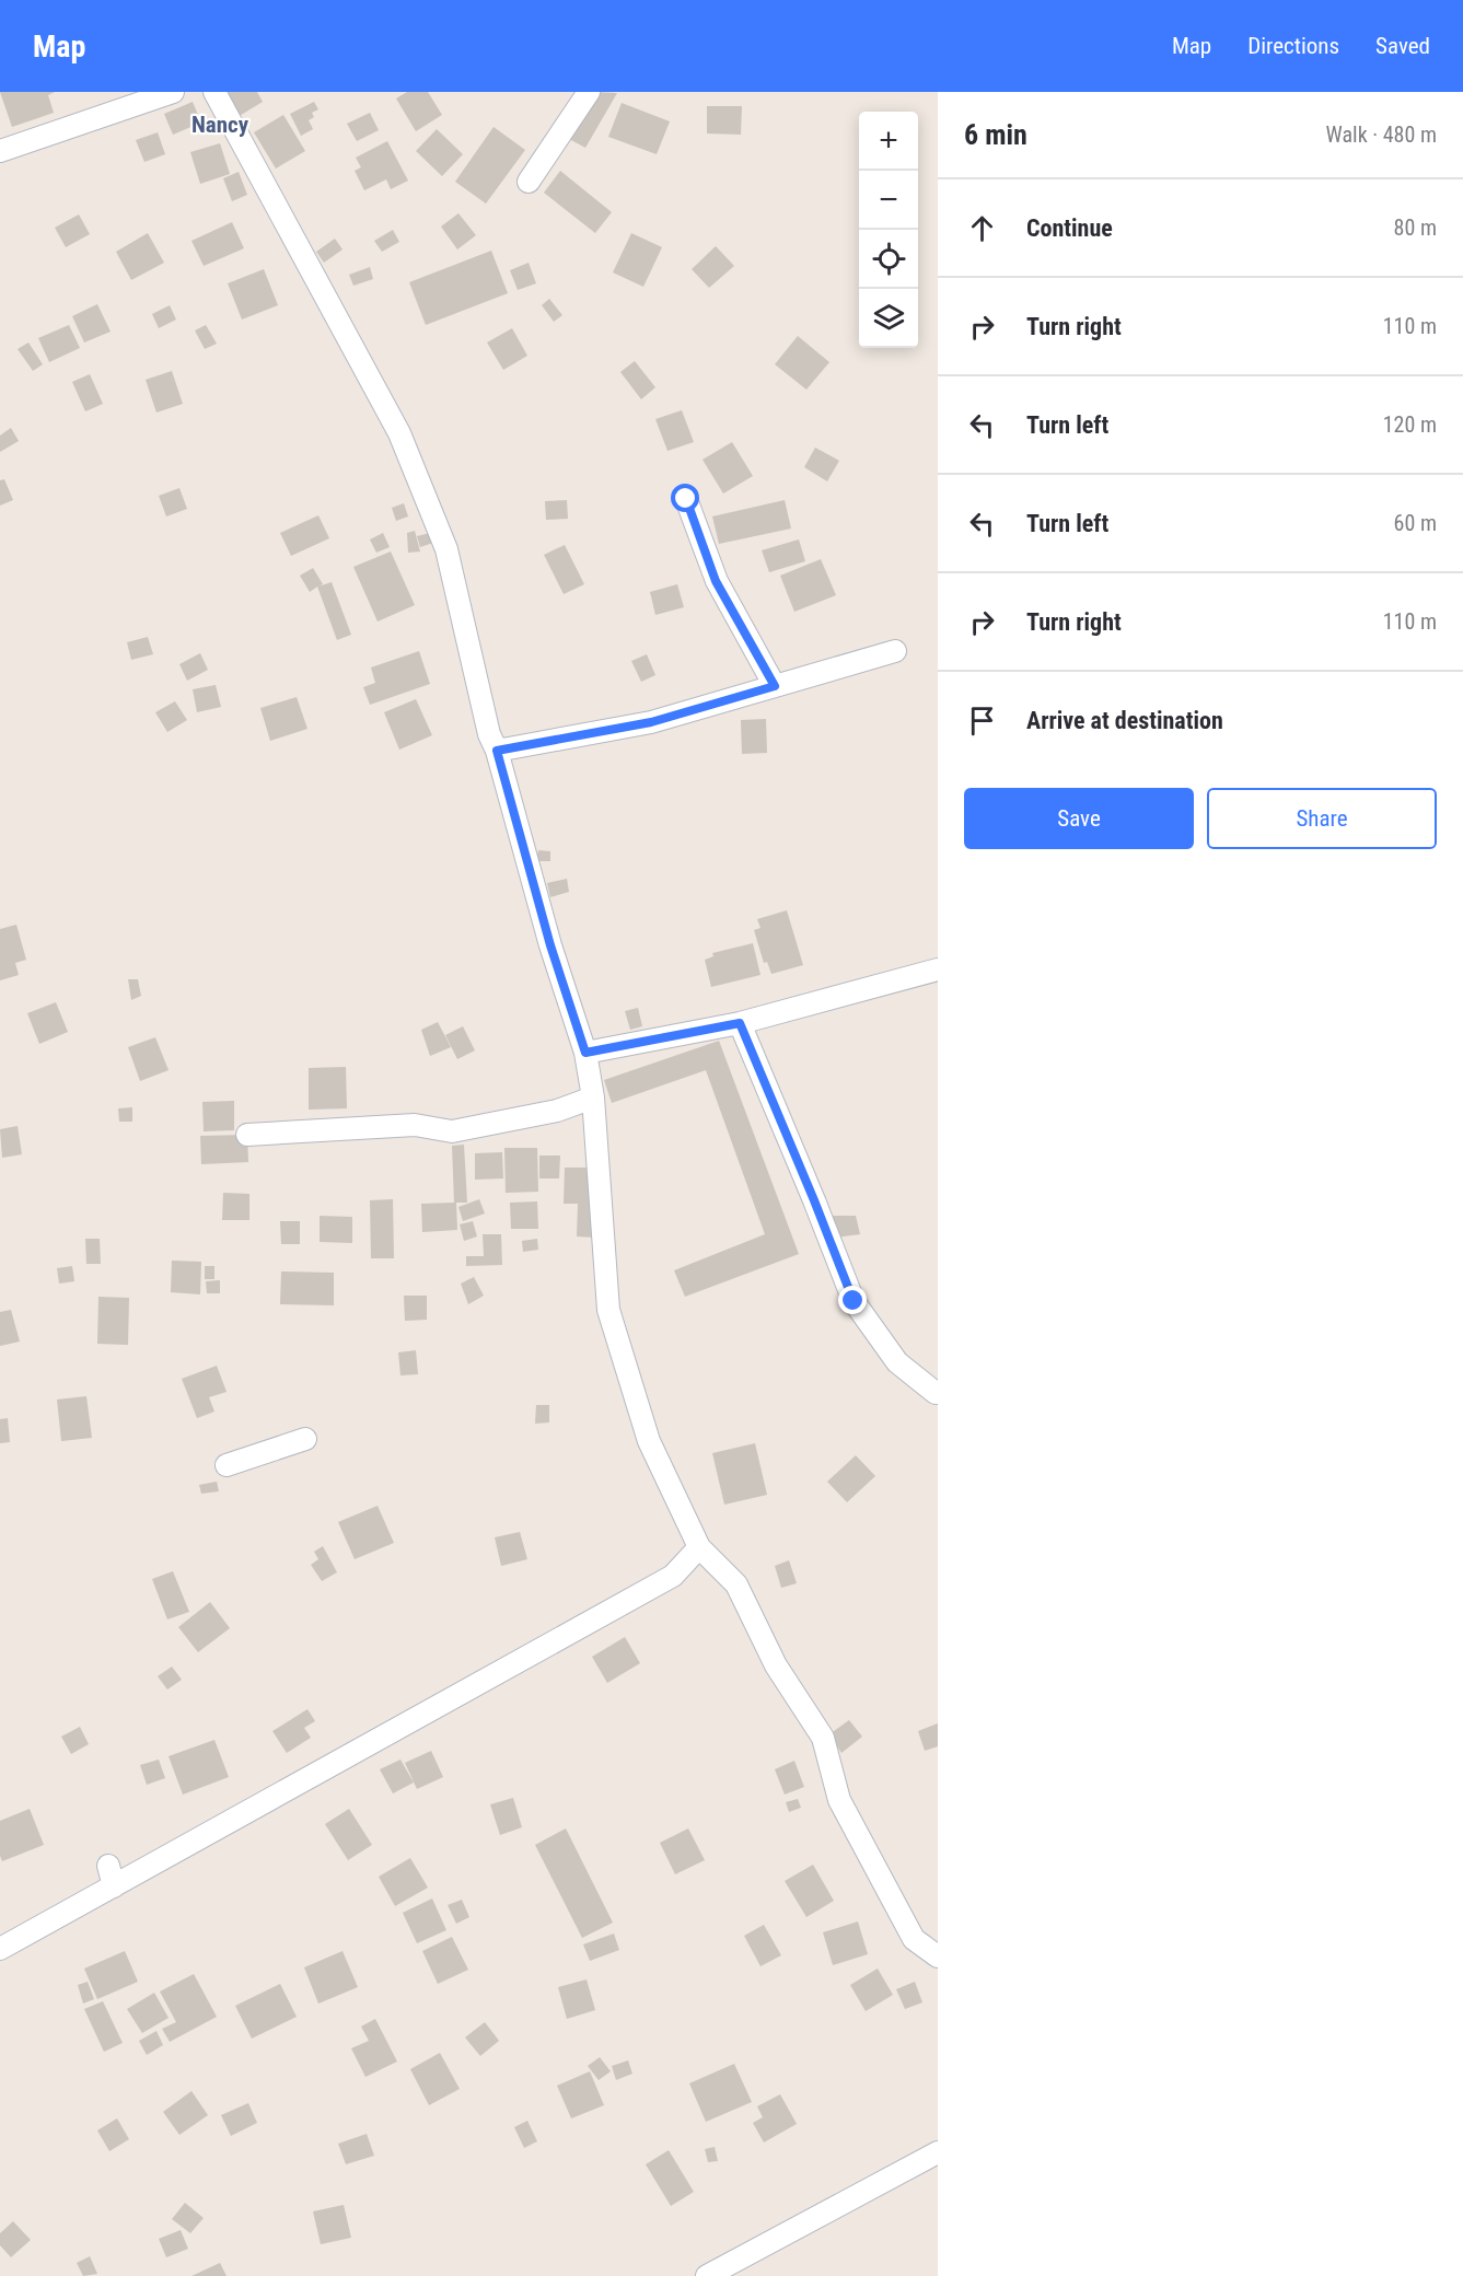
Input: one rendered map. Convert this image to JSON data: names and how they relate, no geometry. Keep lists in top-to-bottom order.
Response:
{
  "districts": ["Nancy"],
  "page": {
    "header": "Map",
    "nav": ["Map", "Directions", "Saved"],
    "heading": ["6 min", "Walk · 480 m"],
    "map_buttons": ["+", "−"],
    "list": [
      ["Continue", "80 m"],
      ["Turn right", "110 m"],
      ["Turn left", "120 m"],
      ["Turn left", "60 m"],
      ["Turn right", "110 m"],
      "Arrive at destination"
    ],
    "buttons": ["Save", "Share"]
  }
}
